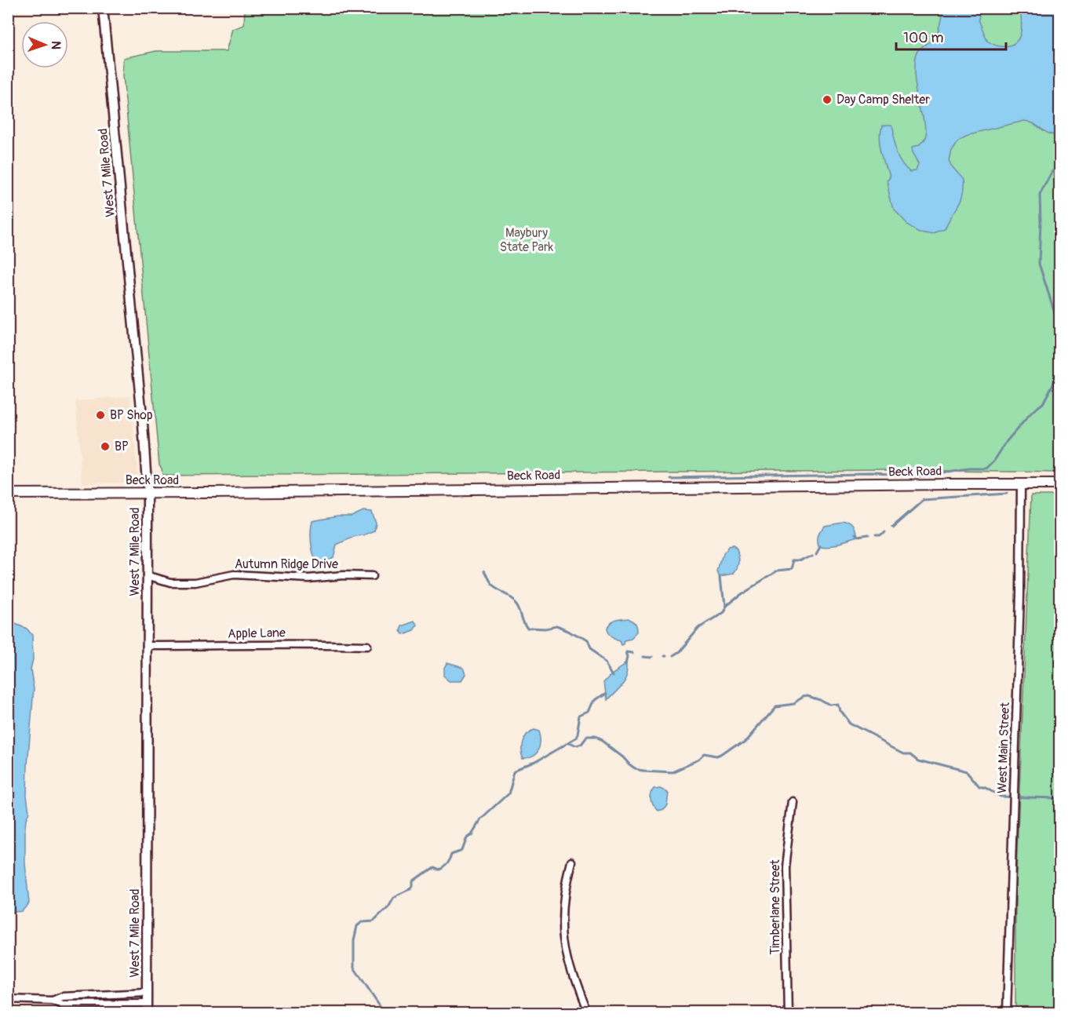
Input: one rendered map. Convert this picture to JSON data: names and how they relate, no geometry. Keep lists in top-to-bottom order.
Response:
{
  "streets": {
    "main road": ["Beck Road"],
    "street": [
      "West 7 Mile Road",
      "Autumn Ridge Drive",
      "Apple Lane",
      "West Main Street",
      "Timberlane Street"
    ]
  },
  "crossings": [
    ["West 7 Mile Road", "Beck Road"],
    ["West 7 Mile Road", "Autumn Ridge Drive"],
    ["West 7 Mile Road", "Apple Lane"],
    ["Beck Road", "West Main Street"]
  ],
  "parks": ["Maybury State Park"],
  "places": ["Day Camp Shelter", "BP Shop", "BP"],
  "scale_bar": "100 m",
  "north": "right"
}
